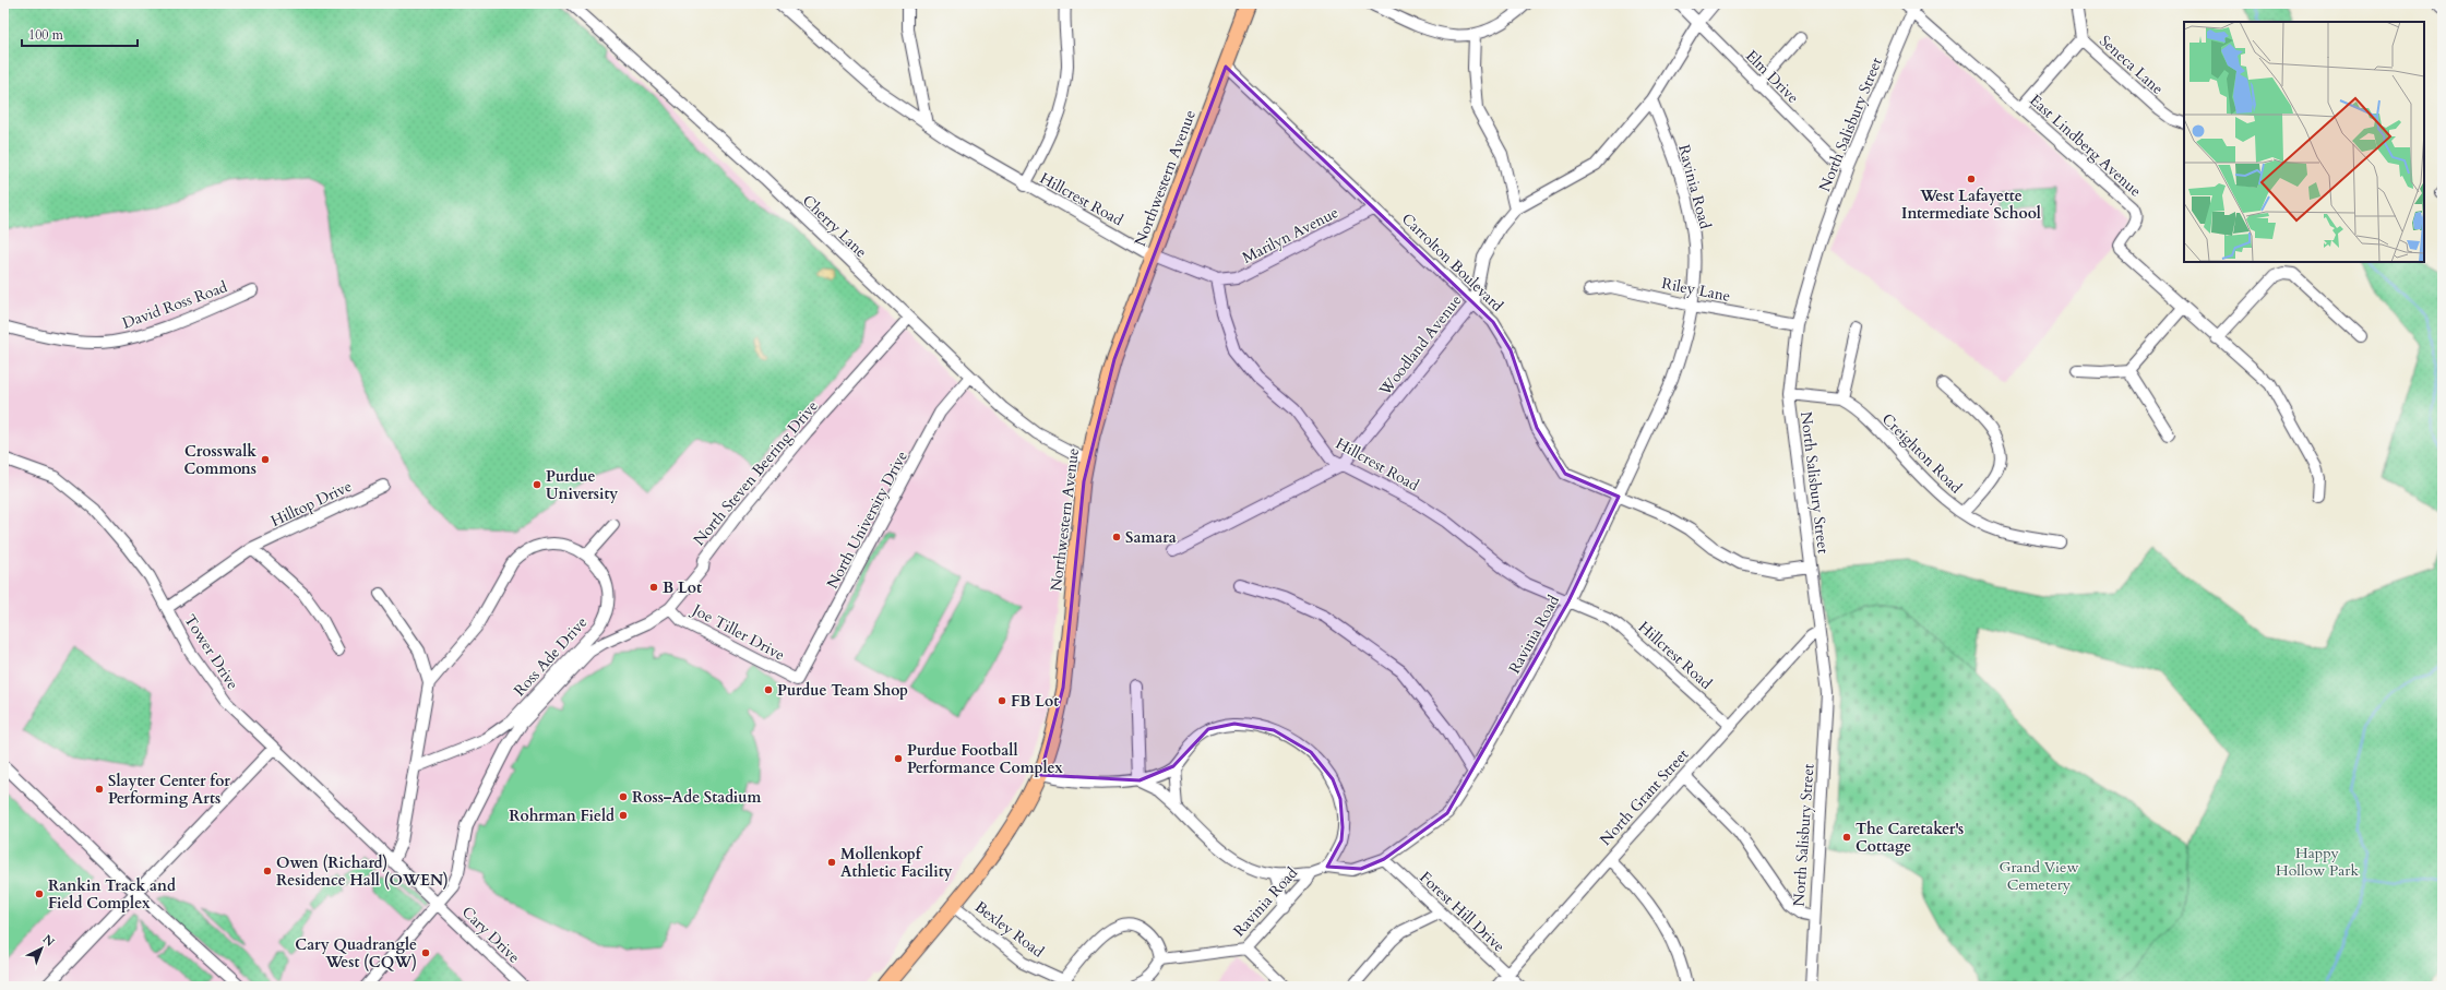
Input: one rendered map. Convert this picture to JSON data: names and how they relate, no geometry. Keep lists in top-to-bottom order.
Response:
{
  "streets": {
    "main road": ["Northwestern Avenue"],
    "street": [
      "Seneca Lane",
      "Elm Drive",
      "North Salisbury Street",
      "East Lindberg Avenue",
      "Ravinia Road",
      "Hillcrest Road",
      "Cherry Lane",
      "Marilyn Avenue",
      "Carrolton Boulevard",
      "Riley Lane",
      "David Ross Road",
      "Woodland Avenue",
      "Creighton Road",
      "North Steven Beering Drive",
      "Hilltop Drive",
      "North University Drive",
      "Joe Tiller Drive",
      "Tower Drive",
      "Ross Ade Drive",
      "North Grant Street",
      "Forest Hill Drive",
      "Bexley Road",
      "Cary Drive"
    ]
  },
  "crossings": [
    ["Elm Drive", "North Salisbury Street"],
    ["Elm Drive", "Woodland Avenue"],
    ["North Salisbury Street", "East Lindberg Avenue"],
    ["North Salisbury Street", "Carrolton Boulevard"],
    ["North Salisbury Street", "Riley Lane"],
    ["North Salisbury Street", "North Grant Street"],
    ["Northwestern Avenue", "Hillcrest Road"],
    ["Northwestern Avenue", "Cherry Lane"],
    ["Northwestern Avenue", "Carrolton Boulevard"],
    ["Northwestern Avenue", "Bexley Road"],
    ["Ravinia Road", "Hillcrest Road"],
    ["Ravinia Road", "Carrolton Boulevard"],
    ["Ravinia Road", "Riley Lane"],
    ["Ravinia Road", "Woodland Avenue"],
    ["Ravinia Road", "Forest Hill Drive"],
    ["Ravinia Road", "Bexley Road"],
    ["Hillcrest Road", "Marilyn Avenue"],
    ["Hillcrest Road", "Woodland Avenue"],
    ["Hillcrest Road", "North Grant Street"],
    ["Cherry Lane", "North Steven Beering Drive"],
    ["Cherry Lane", "North University Drive"],
    ["Marilyn Avenue", "Carrolton Boulevard"],
    ["Carrolton Boulevard", "Woodland Avenue"],
    ["North Steven Beering Drive", "Joe Tiller Drive"],
    ["North Steven Beering Drive", "Tower Drive"],
    ["North Steven Beering Drive", "Cary Drive"],
    ["Hilltop Drive", "Tower Drive"],
    ["North University Drive", "Joe Tiller Drive"],
    ["Tower Drive", "Cary Drive"],
    ["North Grant Street", "Forest Hill Drive"]
  ],
  "parks": ["Happy Hollow Park", "Grand View Cemetery"],
  "places": [
    "West Lafayette Intermediate School",
    "Crosswalk Commons",
    "Purdue University",
    "Samara",
    "B Lot",
    "Purdue Team Shop",
    "FB Lot",
    "Purdue Football Performance Complex",
    "Slayter Center for Performing Arts",
    "Ross–Ade Stadium",
    "Rohrman Field",
    "The Caretaker's Cottage",
    "Mollenkopf Athletic Facility",
    "Owen (Richard) Residence Hall (OWEN)",
    "Rankin Track and Field Complex",
    "Cary Quadrangle West (CQW)"
  ],
  "scale_bar": "100 m",
  "north": "top right"
}
